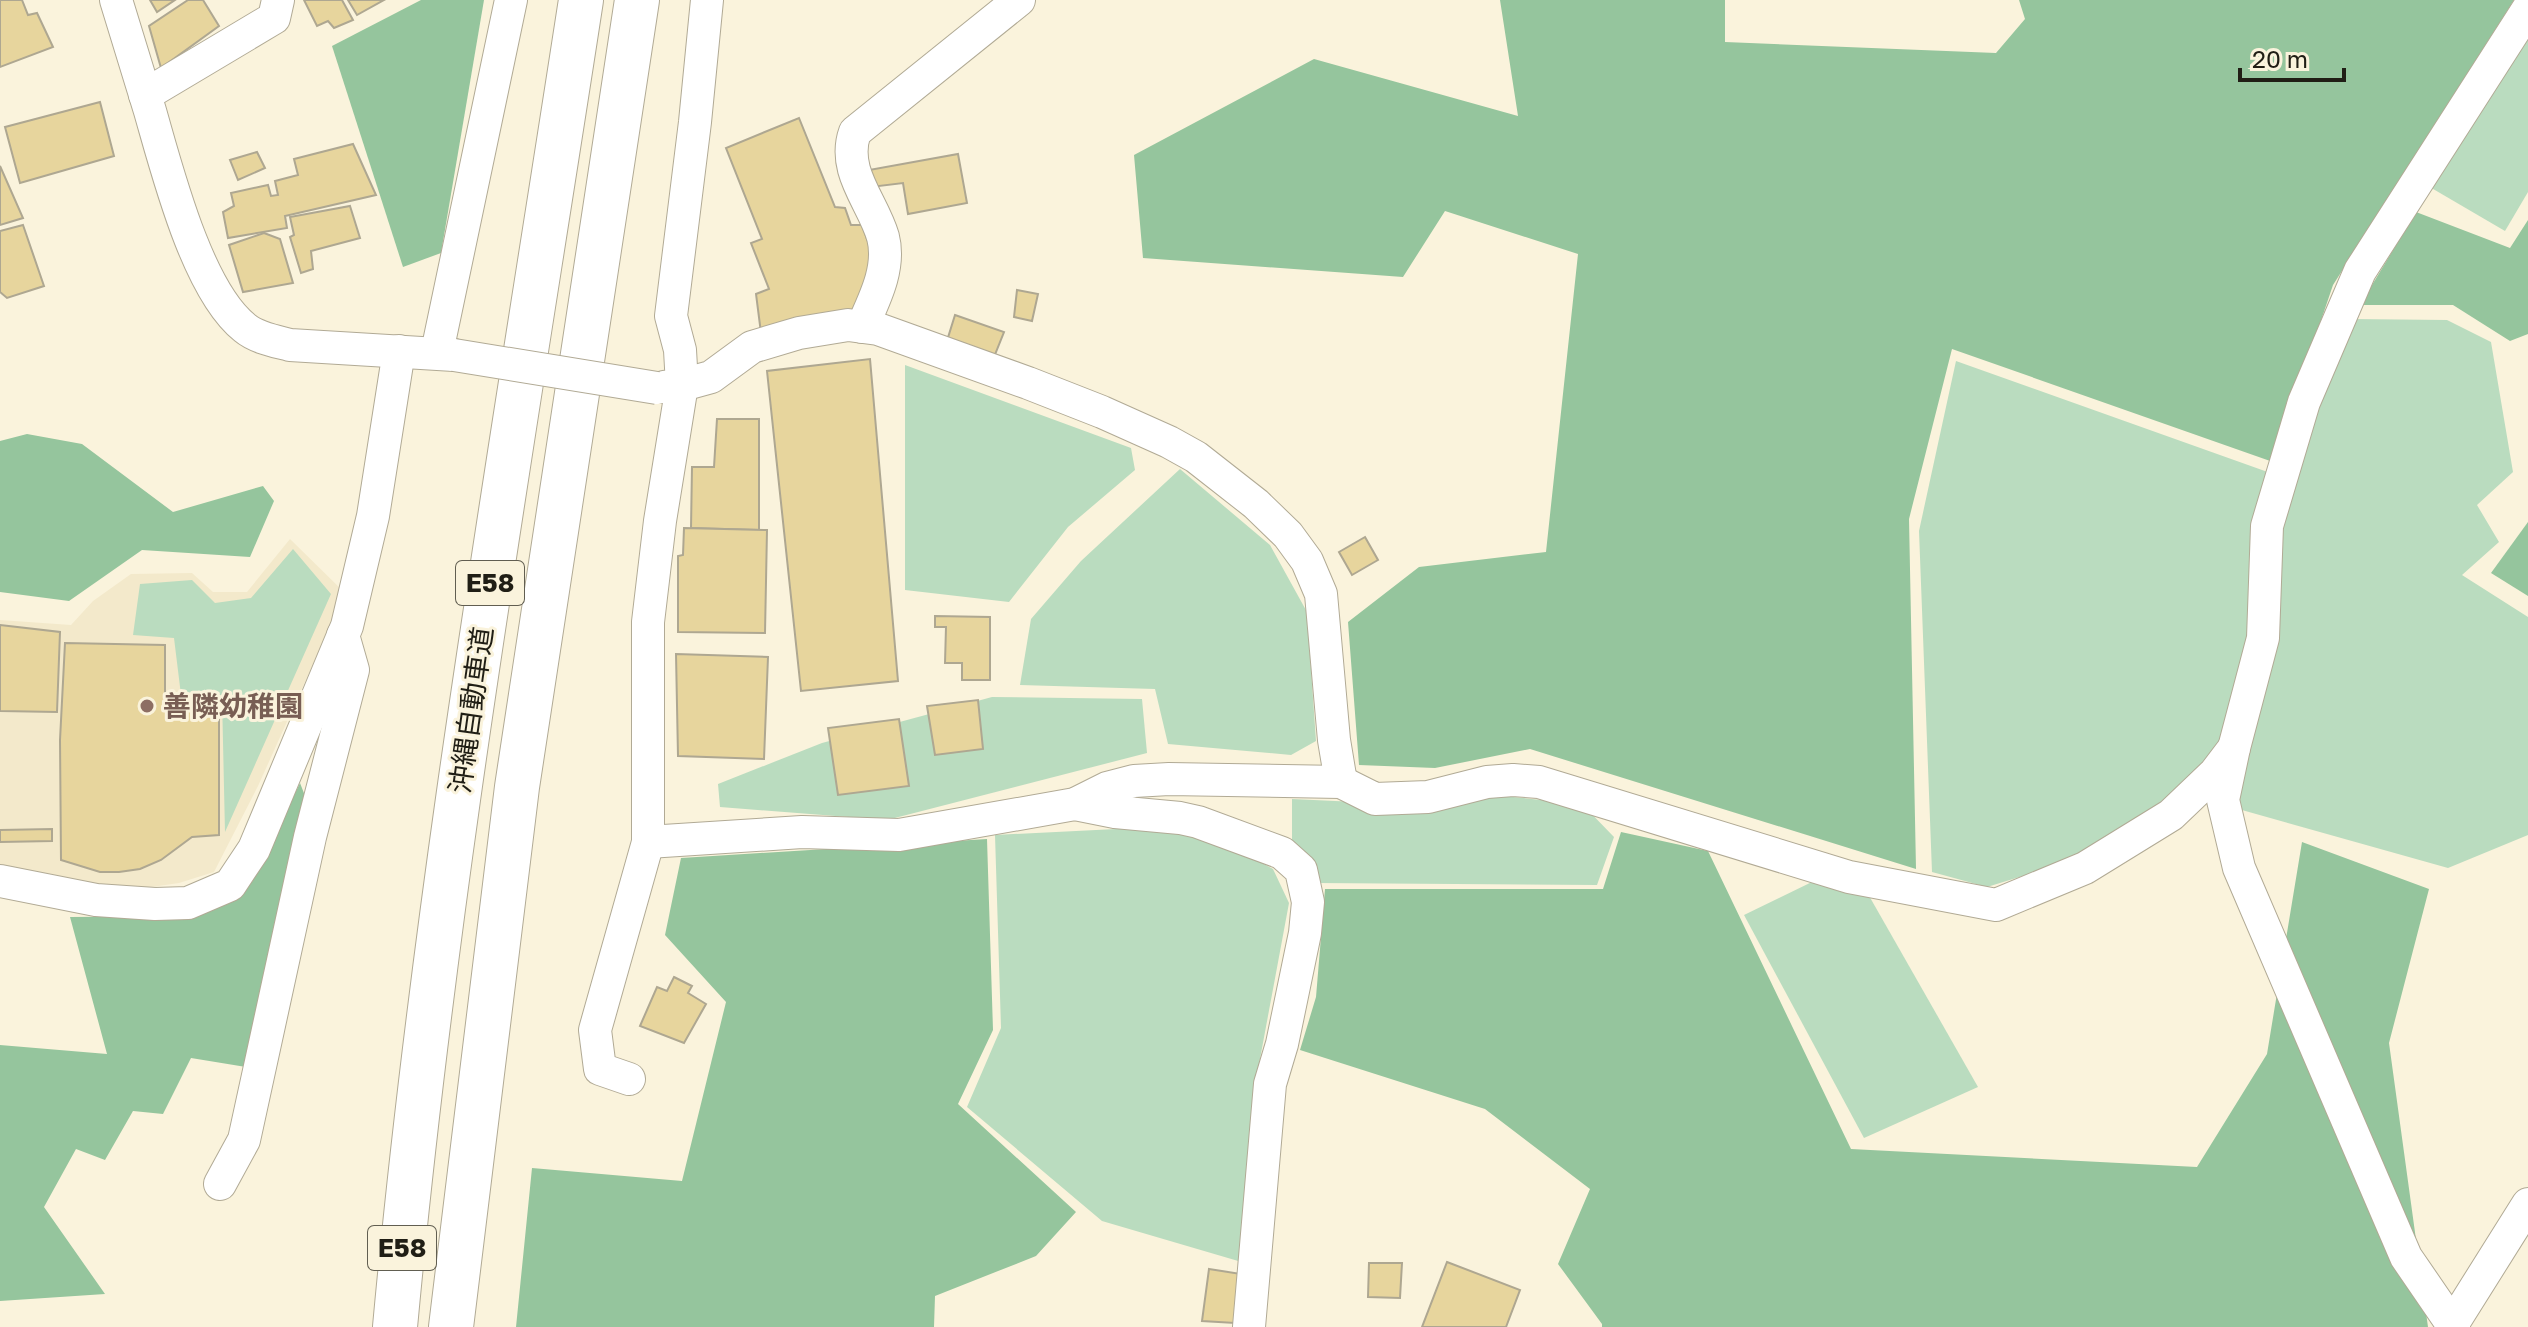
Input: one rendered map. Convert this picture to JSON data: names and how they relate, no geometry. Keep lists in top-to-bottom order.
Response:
{
  "streets": {
    "highway": ["E58", "沖縄自動車道"]
  },
  "places": ["善隣幼稚園"],
  "scale_bar": "20 m"
}
